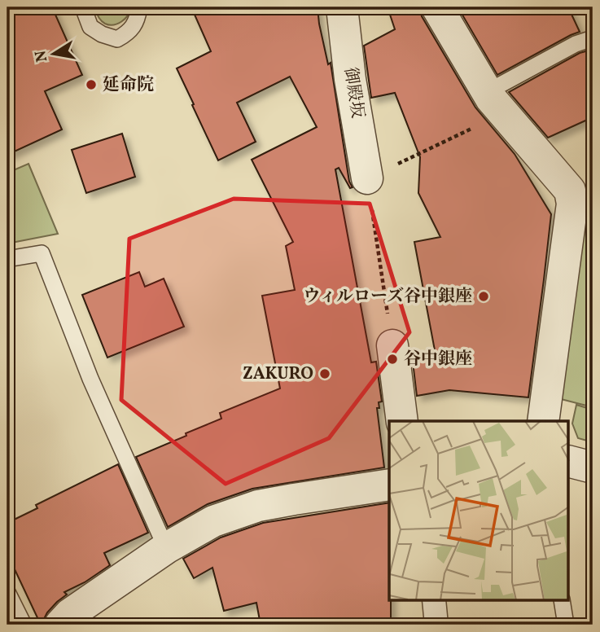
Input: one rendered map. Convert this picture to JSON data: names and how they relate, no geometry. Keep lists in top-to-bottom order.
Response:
{
  "streets": {
    "street": ["御殿坂"]
  },
  "places": [
    "延命院",
    "ウィルローズ谷中銀座",
    "谷中銀座",
    "ZAKURO"
  ],
  "north": "left"
}
